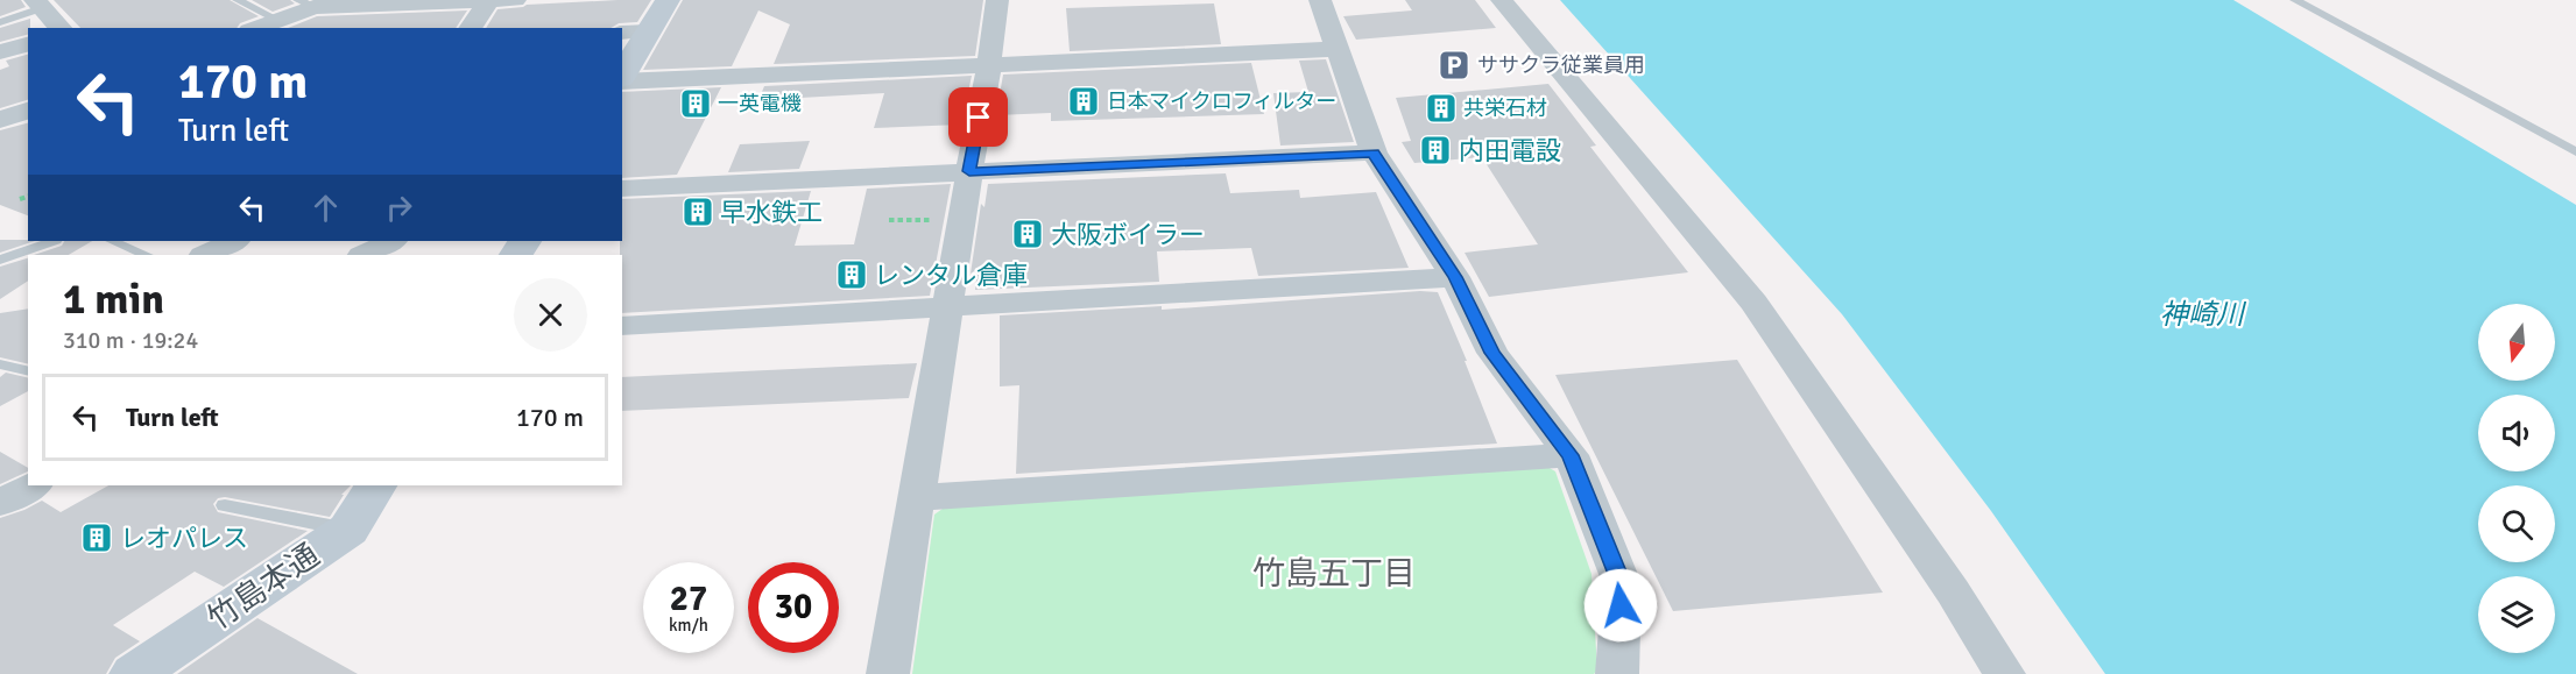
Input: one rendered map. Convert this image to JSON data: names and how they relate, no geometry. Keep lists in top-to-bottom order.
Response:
{
  "streets": {
    "street": ["竹島本通"]
  },
  "districts": ["竹島五丁目"],
  "water": ["神崎川"],
  "places": {
    "parking": ["ササクラ従業員用"],
    "building": [
      "日本マイクロフィルター",
      "一英電機",
      "共栄石材",
      "内田電設",
      "早水鉄工",
      "大阪ボイラー",
      "レンタル倉庫",
      "レオパレス"
    ]
  },
  "north": "bottom",
  "page": {
    "turn": ["170 m", "Turn left"],
    "heading": ["1 min", "310 m · 19:24"],
    "list": [
      {
        "name": "Turn left",
        "value": "170 m"
      }
    ],
    "speed": "27 km/h",
    "limit": "30"
  }
}
